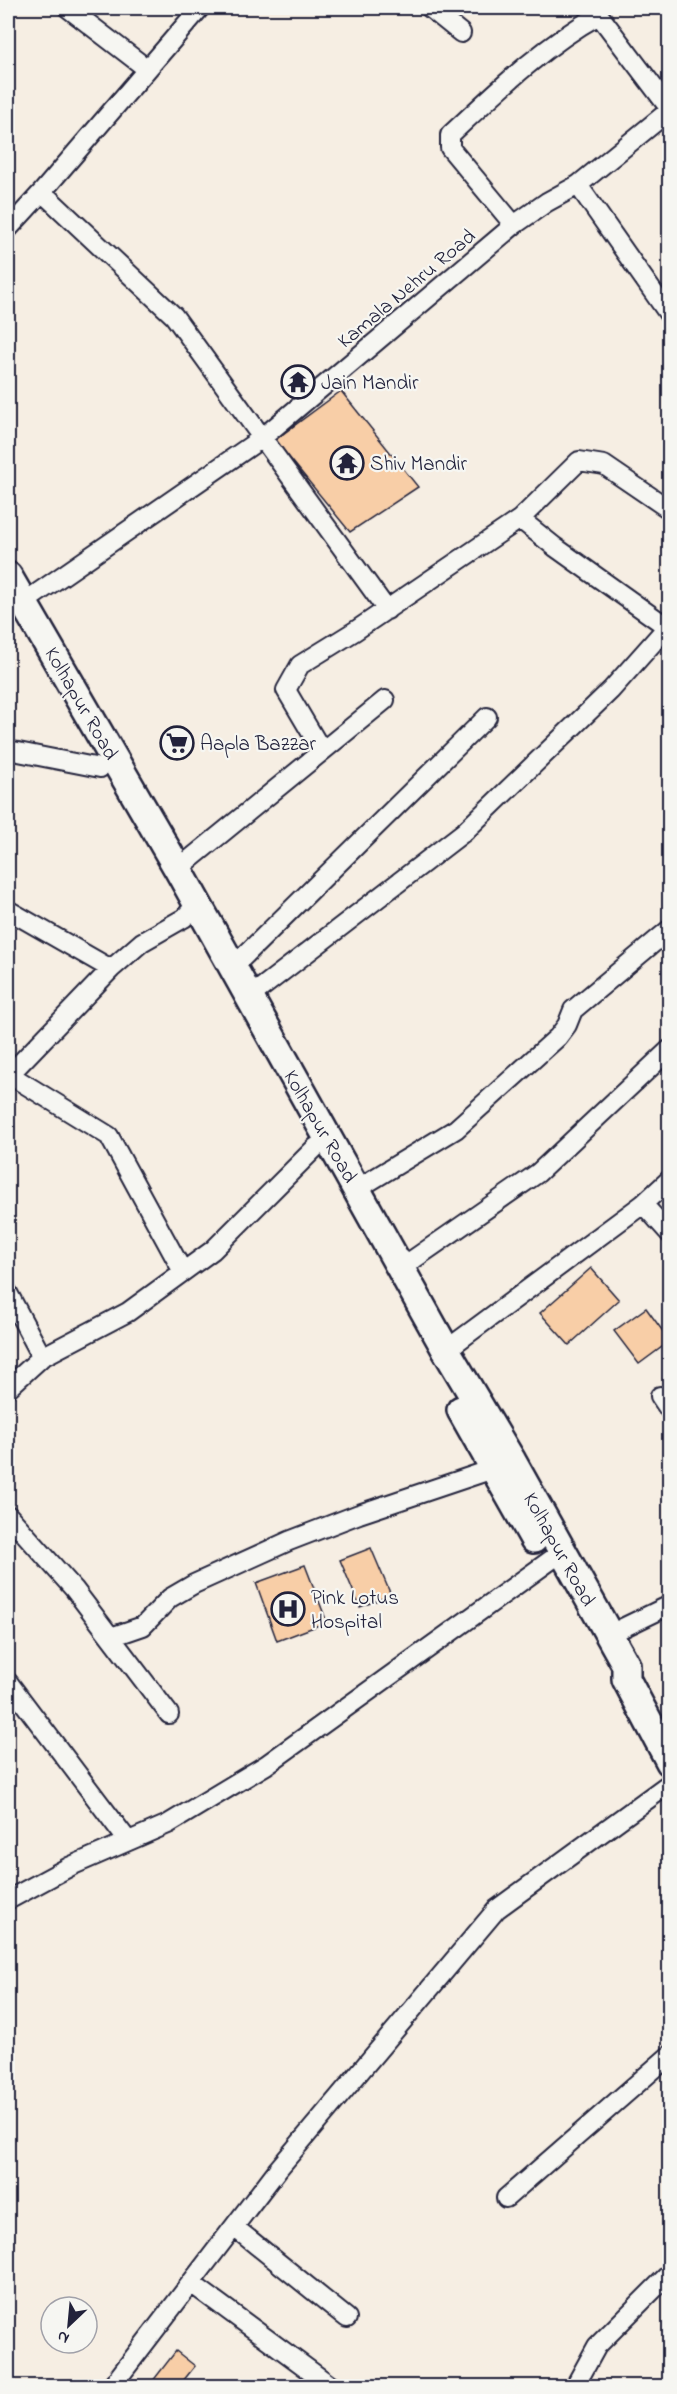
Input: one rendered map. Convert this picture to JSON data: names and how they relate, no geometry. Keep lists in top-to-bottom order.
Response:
{
  "streets": {
    "main road": ["Kolhapur Road"],
    "street": ["Kamala Nehru Road"]
  },
  "crossings": [
    ["Kamala Nehru Road", "Kolhapur Road"]
  ],
  "places": {
    "temple": ["Jain Mandir", "Shiv Mandir"],
    "supermarket": ["Aapla Bazzar"],
    "hospital": ["Pink Lotus Hospital"]
  },
  "north": "bottom left"
}
